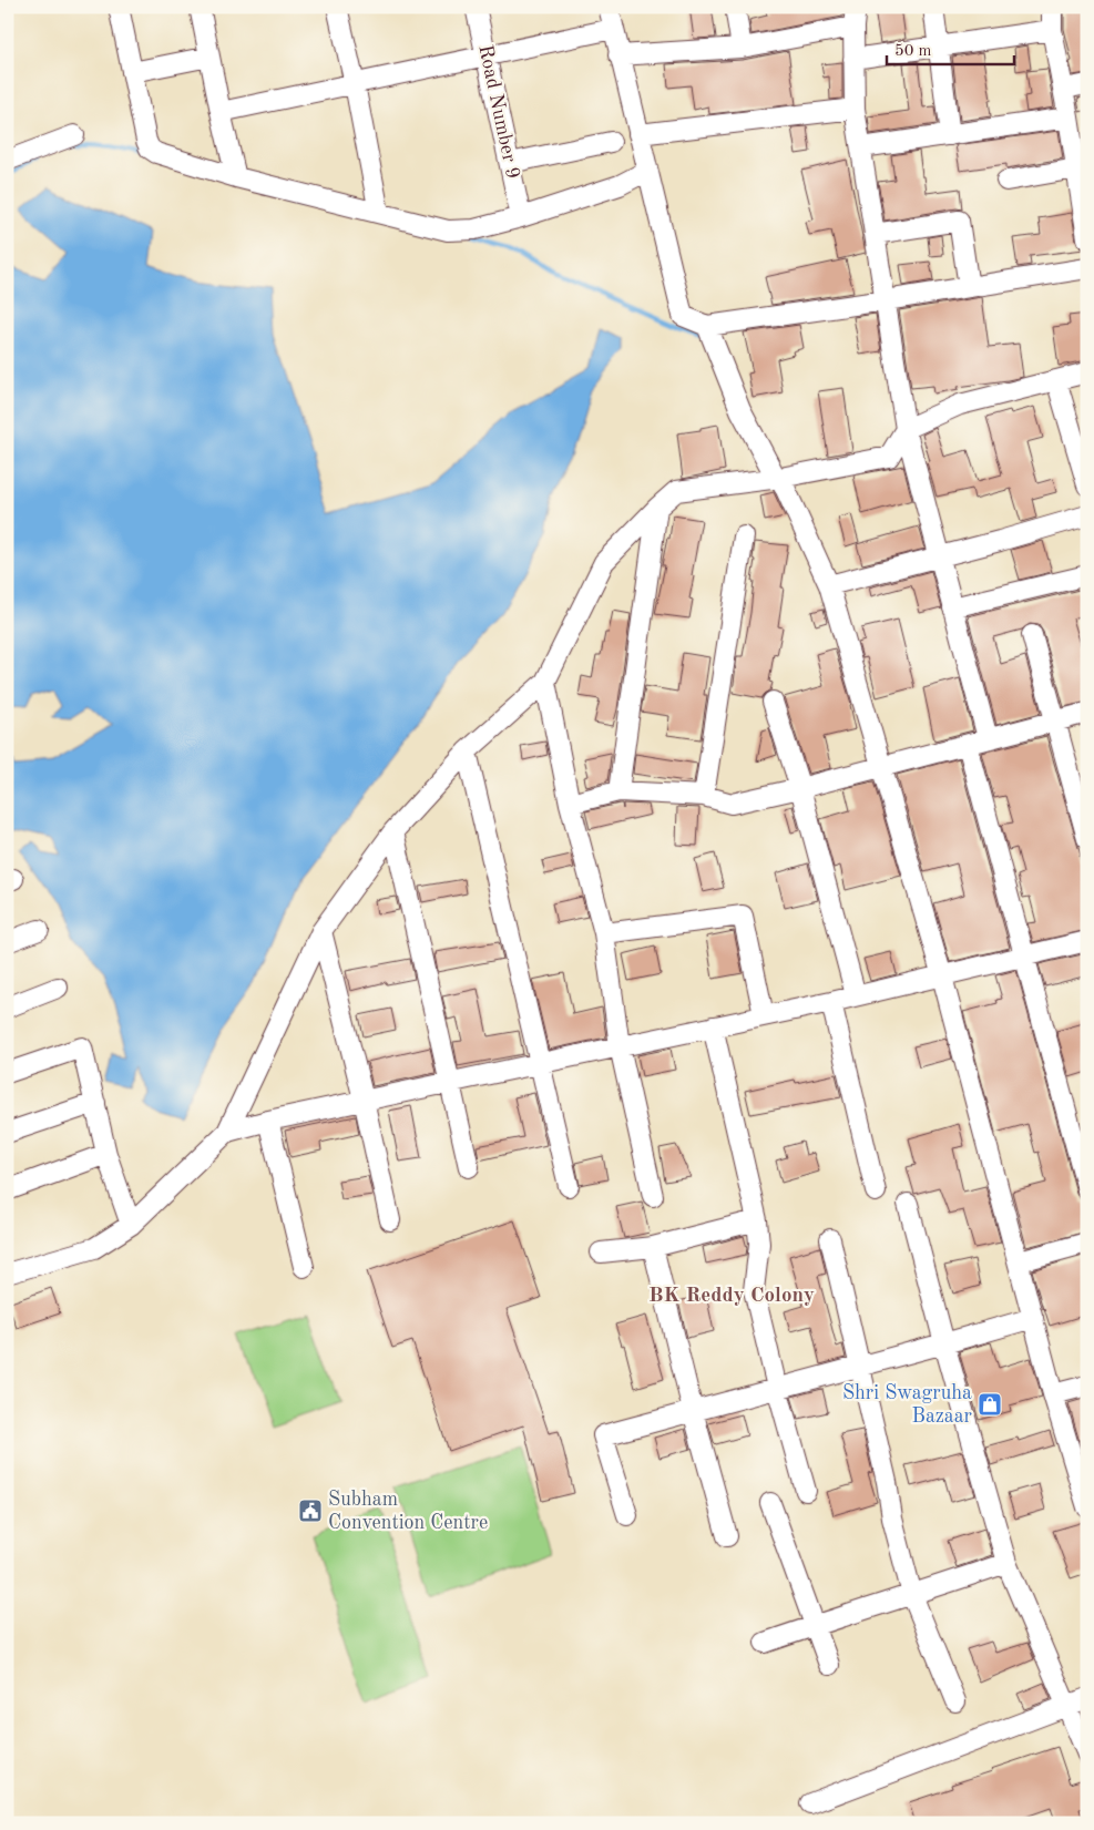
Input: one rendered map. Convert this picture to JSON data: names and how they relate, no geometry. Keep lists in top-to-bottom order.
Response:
{
  "streets": {
    "street": ["Road Number 9"]
  },
  "districts": ["BK Reddy Colony"],
  "places": {
    "shop": ["Shri Swagruha Bazaar"],
    "public building": ["Subham Convention Centre"]
  },
  "scale_bar": "50 m"
}
